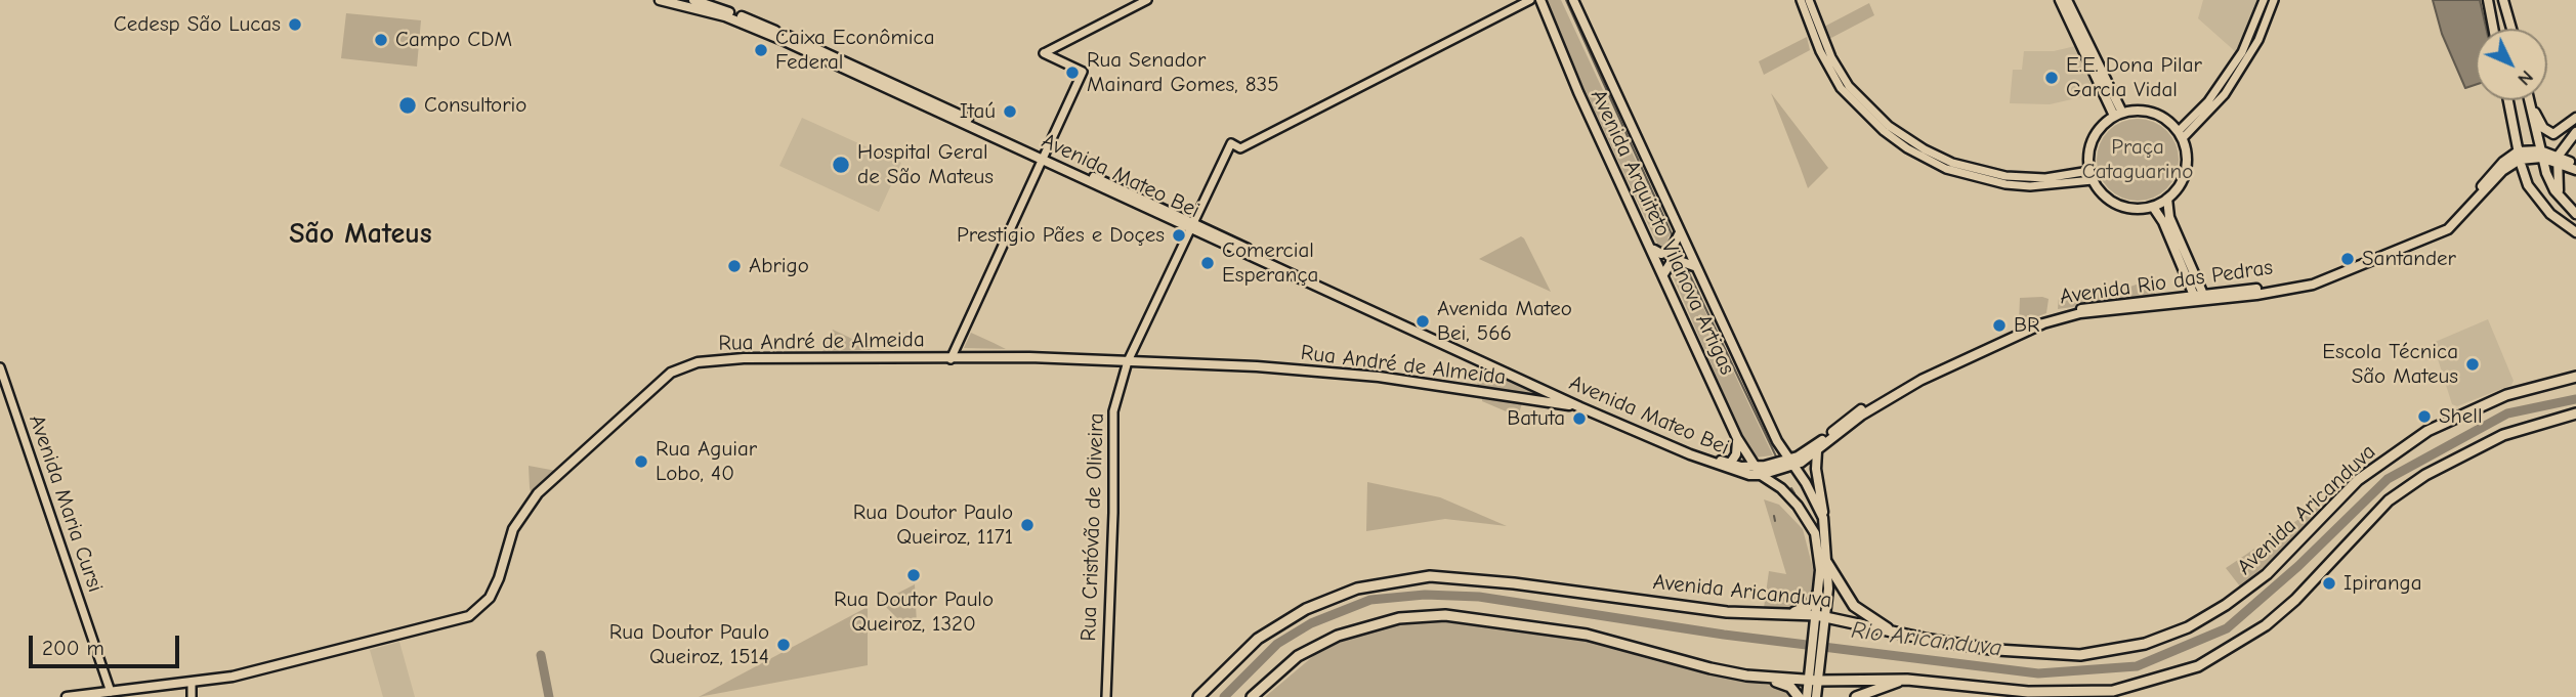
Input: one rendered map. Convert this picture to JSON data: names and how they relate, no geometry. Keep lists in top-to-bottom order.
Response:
{
  "streets": {
    "highway": ["Avenida Aricanduva"],
    "main road": [
      "Avenida Mateo Bei",
      "Avenida Arquiteto Vilanova Artigas",
      "Avenida Rio das Pedras",
      "Rua André de Almeida"
    ],
    "street": ["Avenida Maria Cursi", "Rua Cristóvão de Oliveira"]
  },
  "crossings": [
    ["Avenida Mateo Bei", "Avenida Arquiteto Vilanova Artigas"],
    ["Avenida Mateo Bei", "Avenida Rio das Pedras"],
    ["Avenida Mateo Bei", "Rua André de Almeida"],
    ["Avenida Mateo Bei", "Rua Cristóvão de Oliveira"],
    ["Avenida Arquiteto Vilanova Artigas", "Avenida Rio das Pedras"],
    ["Rua André de Almeida", "Avenida Maria Cursi"],
    ["Rua André de Almeida", "Rua Cristóvão de Oliveira"]
  ],
  "districts": ["São Mateus"],
  "water": ["Rio Aricanduva"],
  "parks": ["Praça Cataguarino"],
  "places": [
    "Cedesp São Lucas",
    "Campo CDM",
    "Caixa Econômica Federal",
    "Rua Senador Mainard Gomes, 835",
    "E.E. Dona Pilar Garcia Vidal",
    "Consultorio",
    "Itaú",
    "Hospital Geral de São Mateus",
    "Prestigio Pães e Doçes",
    "Santander",
    "Comercial Esperança",
    "Abrigo",
    "Avenida Mateo Bei, 566",
    "BR",
    "Escola Técnica São Mateus",
    "Shell",
    "Batuta",
    "Rua Aguiar Lobo, 40",
    "Rua Doutor Paulo Queiroz, 1171",
    "Rua Doutor Paulo Queiroz, 1320",
    "Ipiranga",
    "Rua Doutor Paulo Queiroz, 1514"
  ],
  "scale_bar": "200 m",
  "north": "bottom right"
}
